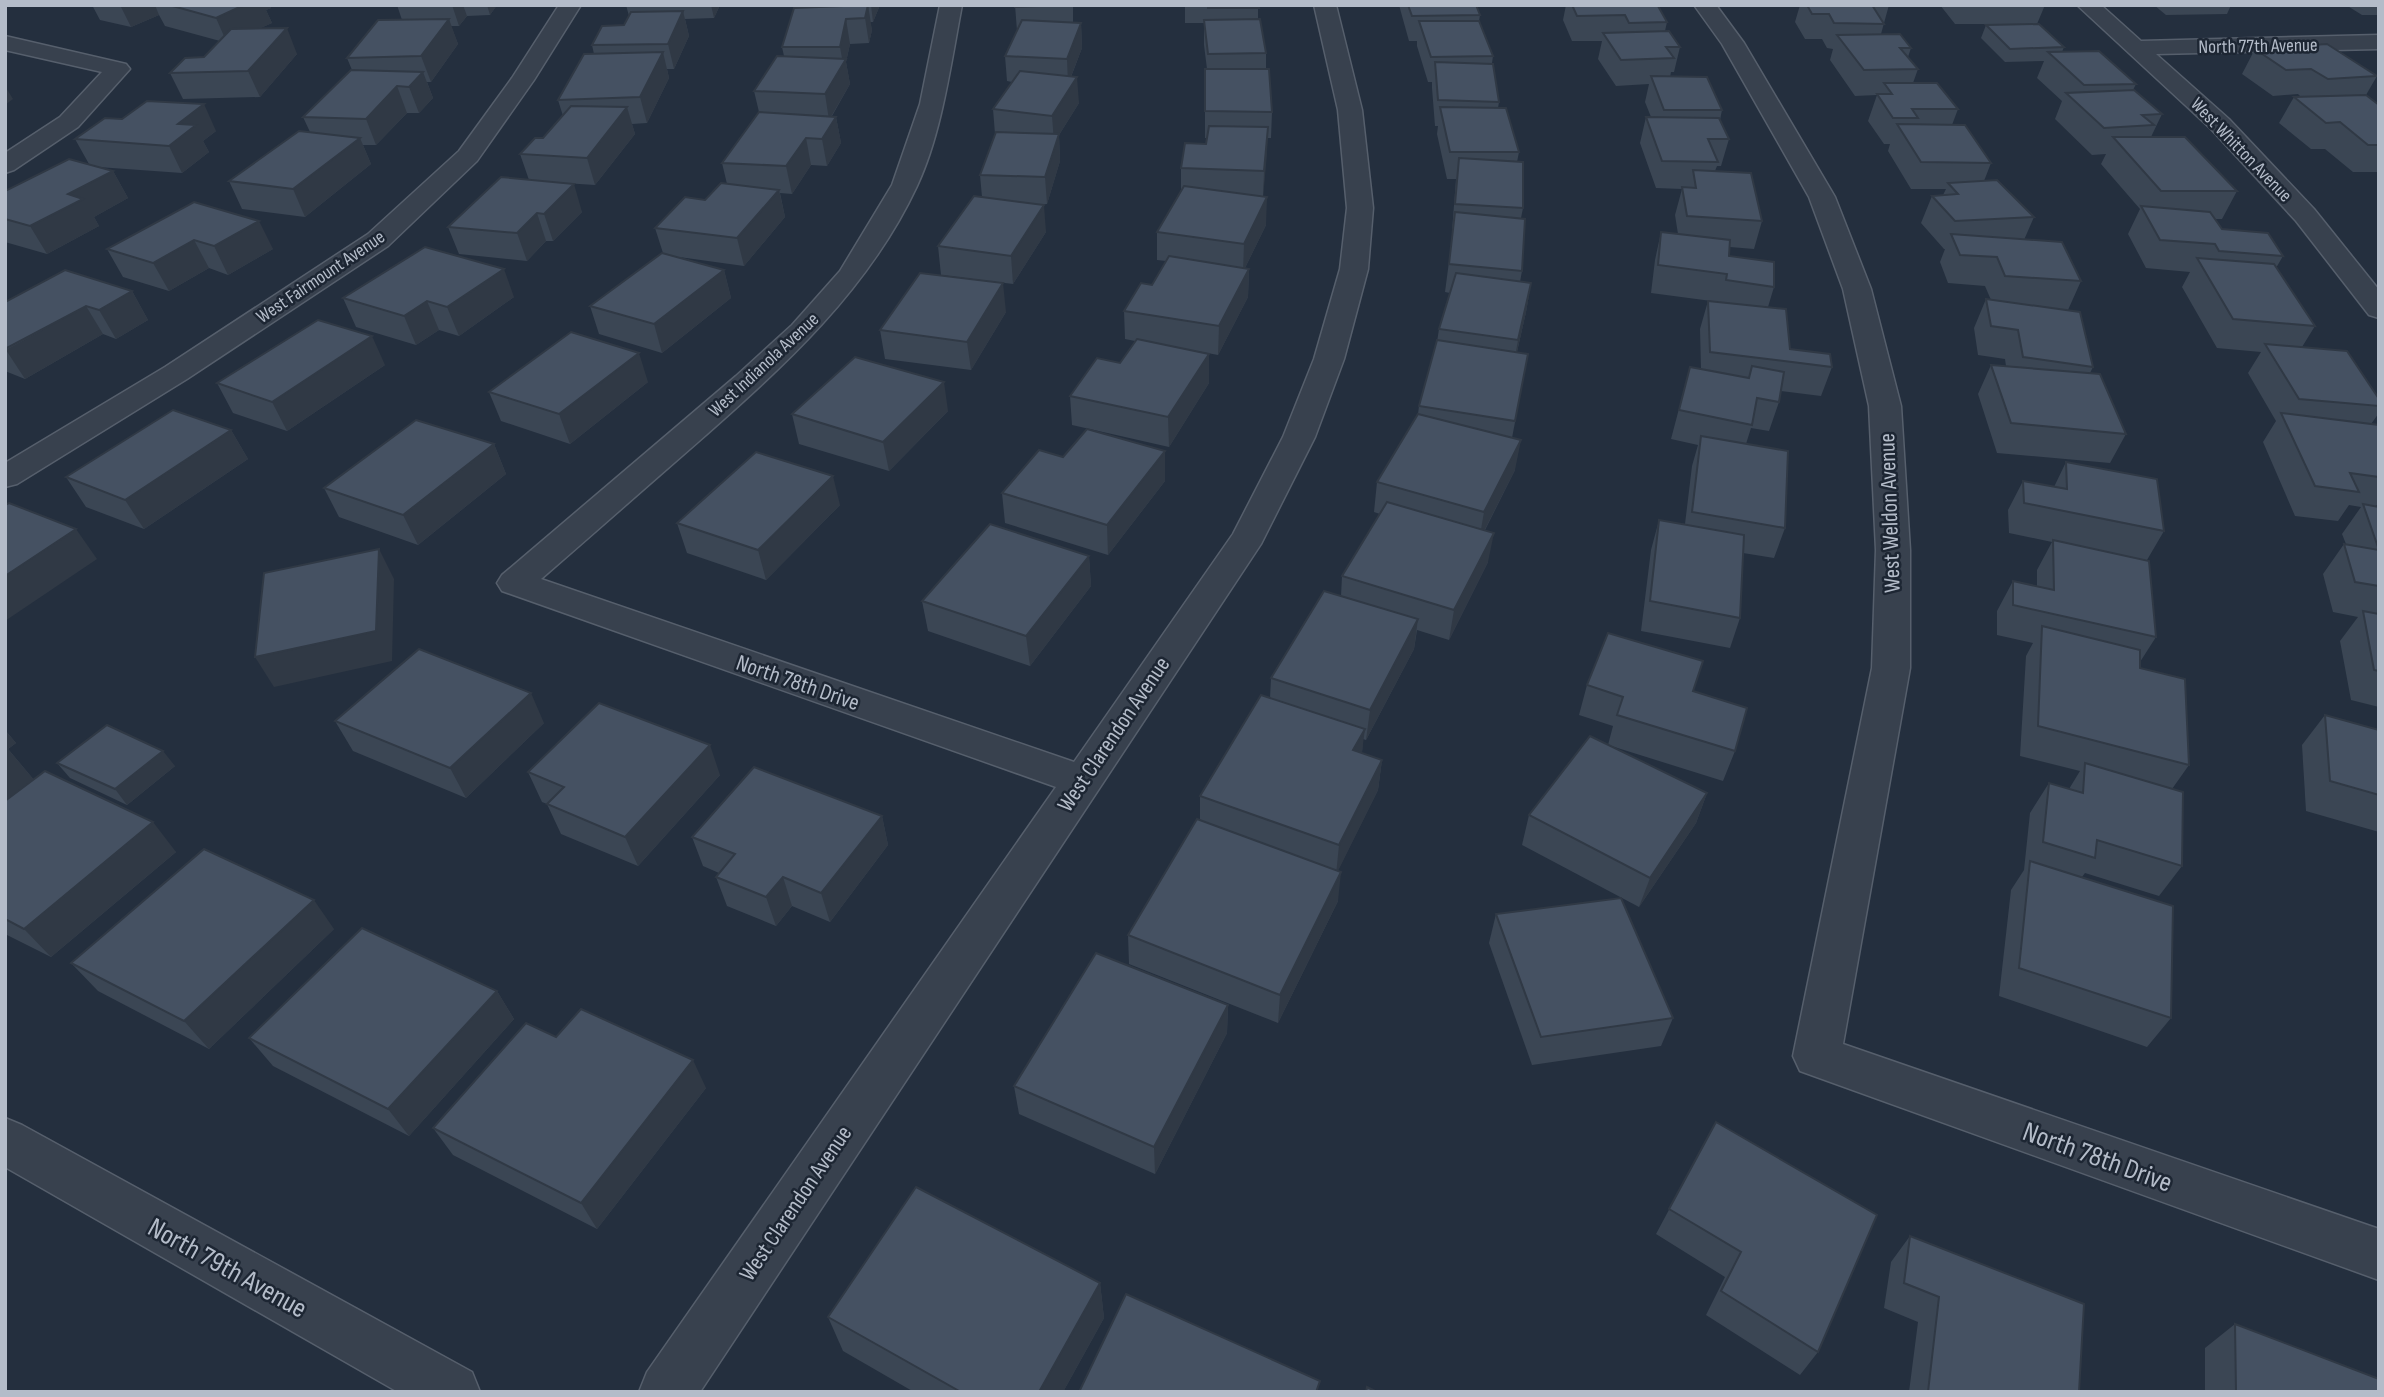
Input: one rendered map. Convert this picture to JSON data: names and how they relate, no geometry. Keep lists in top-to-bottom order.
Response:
{
  "streets": {
    "street": [
      "North 77th Avenue",
      "West Whitton Avenue",
      "West Fairmount Avenue",
      "West Indianola Avenue",
      "West Weldon Avenue",
      "North 78th Drive",
      "West Clarendon Avenue",
      "North 79th Avenue"
    ]
  },
  "crossings": [
    ["North 77th Avenue", "West Whitton Avenue"],
    ["West Indianola Avenue", "North 78th Drive"],
    ["West Weldon Avenue", "North 78th Drive"],
    ["North 78th Drive", "West Clarendon Avenue"]
  ]
}
